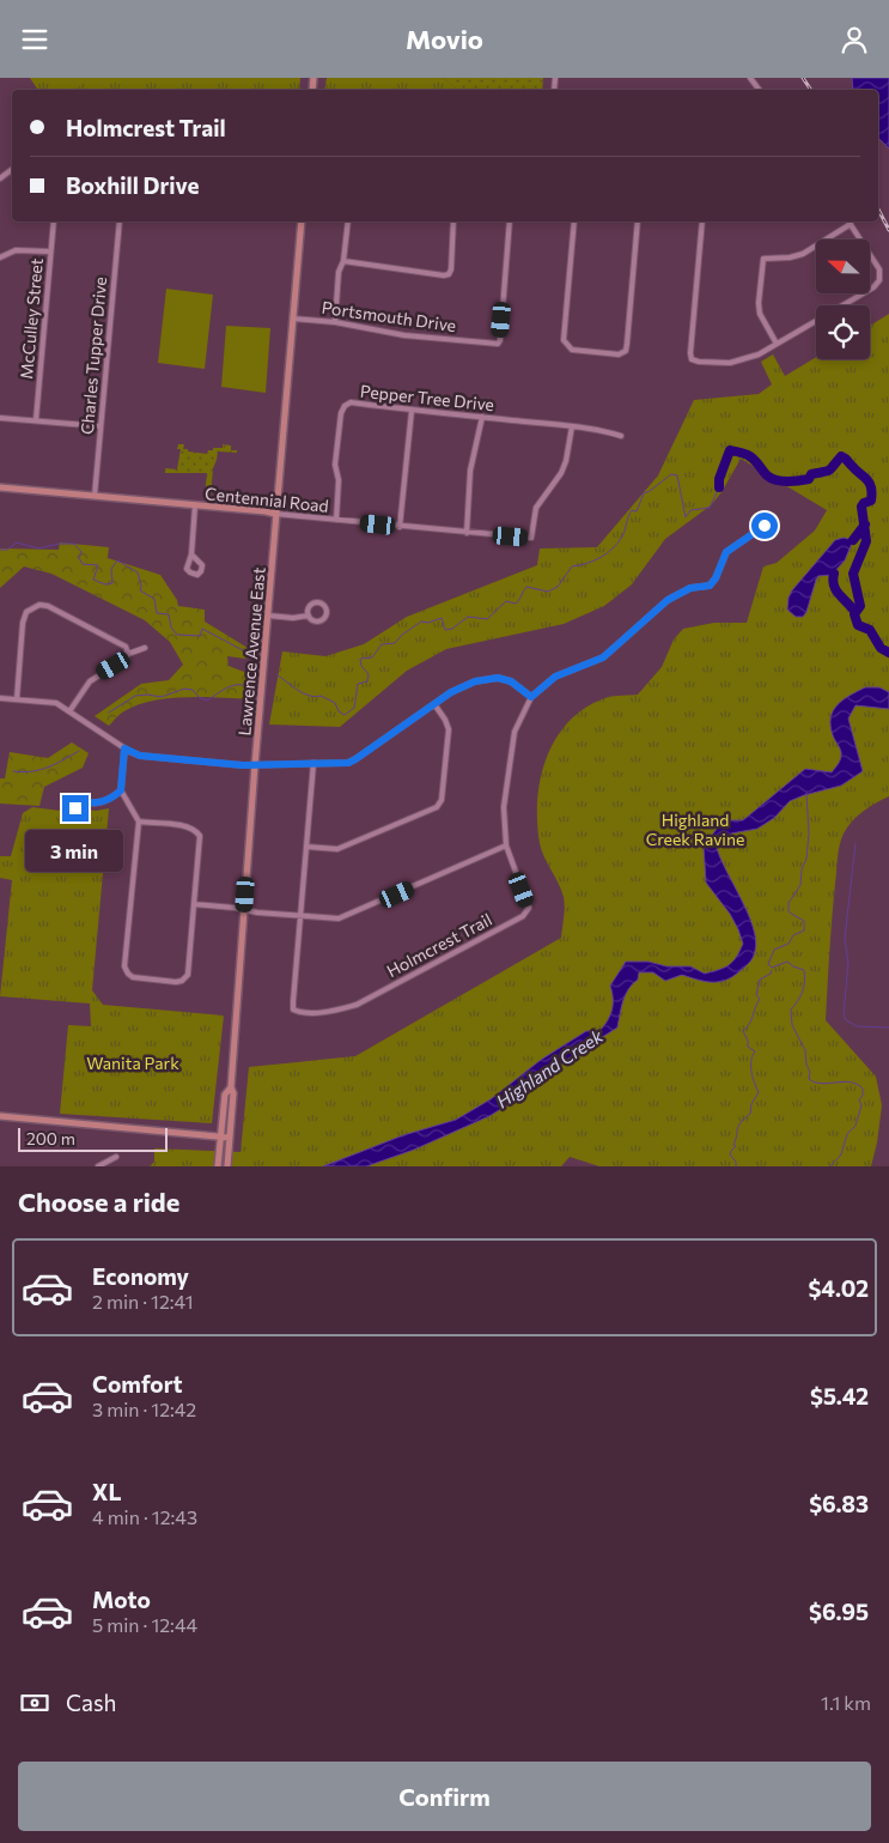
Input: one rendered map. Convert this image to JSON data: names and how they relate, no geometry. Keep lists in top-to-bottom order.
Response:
{
  "streets": {
    "main road": ["Centennial Road", "Lawrence Avenue East"],
    "street": [
      "Portsmouth Drive",
      "McCulley Street",
      "Charles Tupper Drive",
      "Pepper Tree Drive",
      "Holmcrest Trail"
    ]
  },
  "crossings": [
    ["Portsmouth Drive", "Lawrence Avenue East"],
    ["Charles Tupper Drive", "Centennial Road"],
    ["Pepper Tree Drive", "Centennial Road"],
    ["Centennial Road", "Lawrence Avenue East"]
  ],
  "water": ["Highland Creek"],
  "parks": ["Highland Creek Ravine", "Wanita Park"],
  "scale_bar": "200 m",
  "north": "left",
  "page": {
    "header": "Movio",
    "banner": ["Holmcrest Trail", "Boxhill Drive"],
    "bubble": "3 min",
    "scale": "200 m",
    "heading": "Choose a ride",
    "list": [
      {
        "name": "Economy",
        "note": "2 min · 12:41",
        "value": "$4.02"
      },
      {
        "name": "Comfort",
        "note": "3 min · 12:42",
        "value": "$5.42"
      },
      {
        "name": "XL",
        "note": "4 min · 12:43",
        "value": "$6.83"
      },
      {
        "name": "Moto",
        "note": "5 min · 12:44",
        "value": "$6.95"
      }
    ],
    "pay": ["Cash", "1.1 km"],
    "buttons": "Confirm"
  }
}
